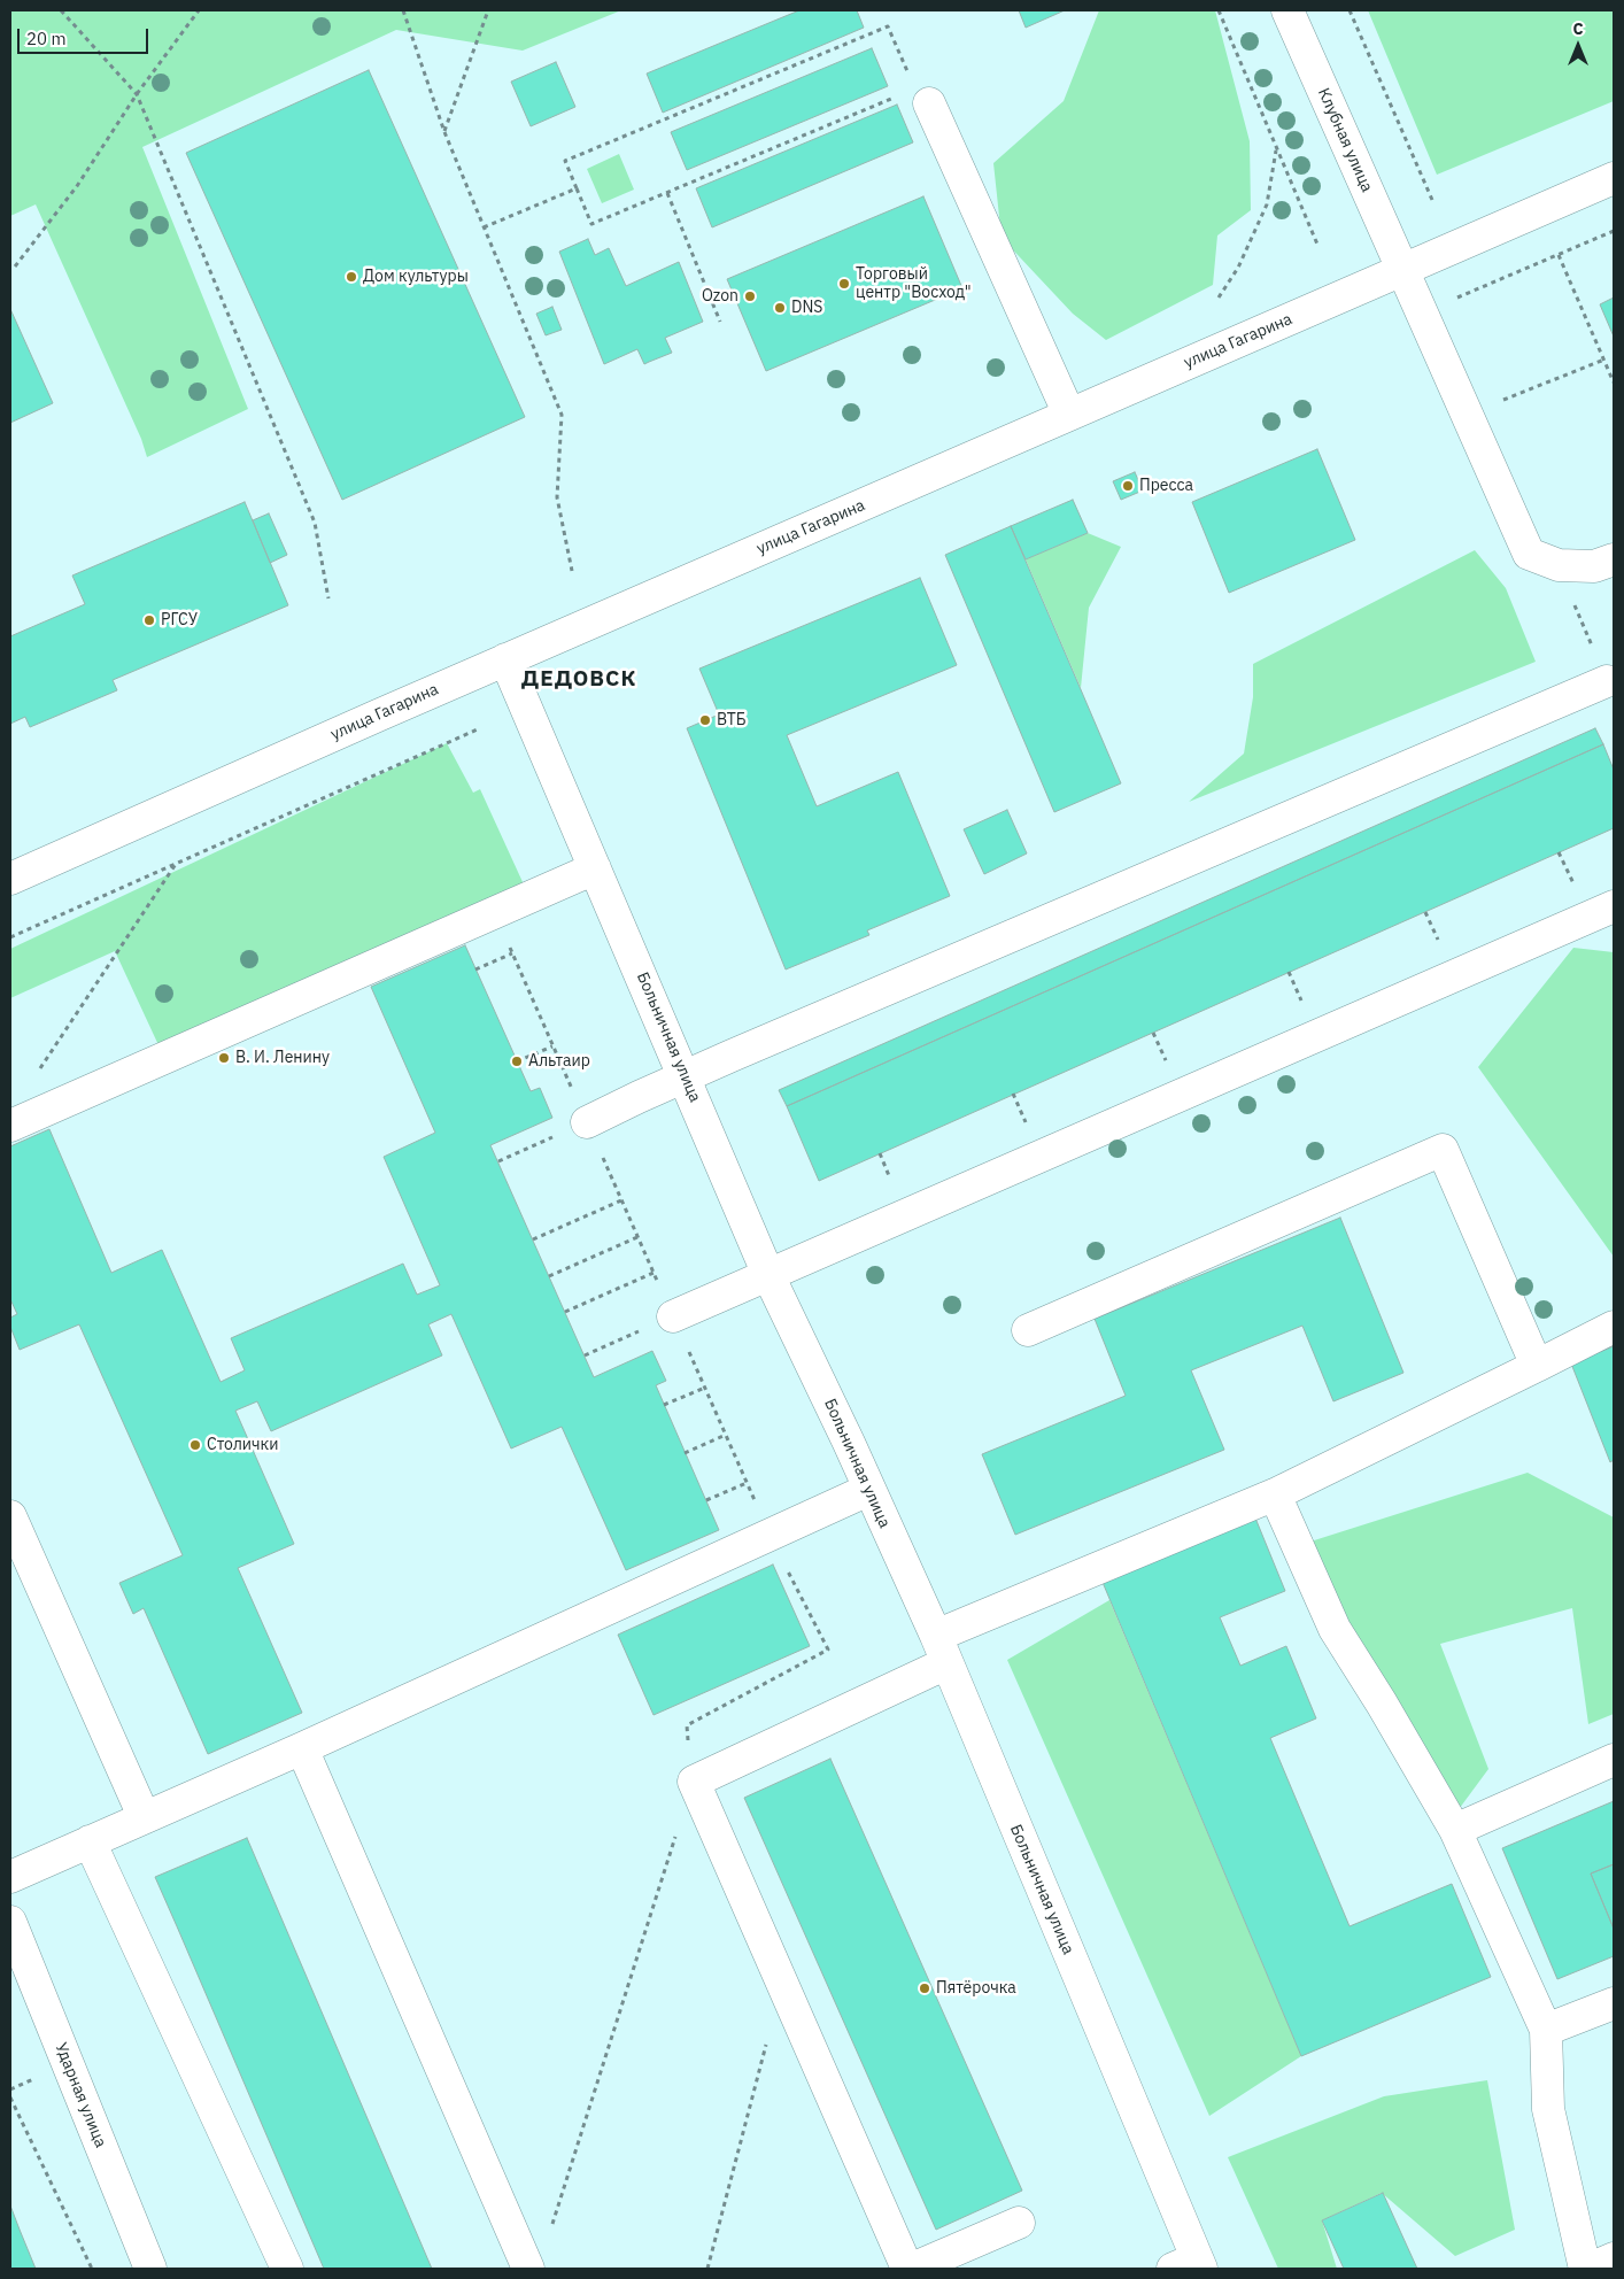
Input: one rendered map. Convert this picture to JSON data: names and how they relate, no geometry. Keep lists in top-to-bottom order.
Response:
{
  "streets": {
    "street": [
      "Клубная улица",
      "улица Гагарина",
      "Больничная улица",
      "Ударная улица"
    ]
  },
  "crossings": [
    ["Клубная улица", "улица Гагарина"],
    ["улица Гагарина", "Больничная улица"]
  ],
  "districts": ["ДЕДОВСК"],
  "places": [
    "Дом культуры",
    "Торговый центр \"Восход\"",
    "Ozon",
    "DNS",
    "Пресса",
    "РГСУ",
    "ВТБ",
    "В. И. Ленину",
    "Альтаир",
    "Столички",
    "Пятёрочка"
  ],
  "scale_bar": "20 m",
  "north": "top"
}
